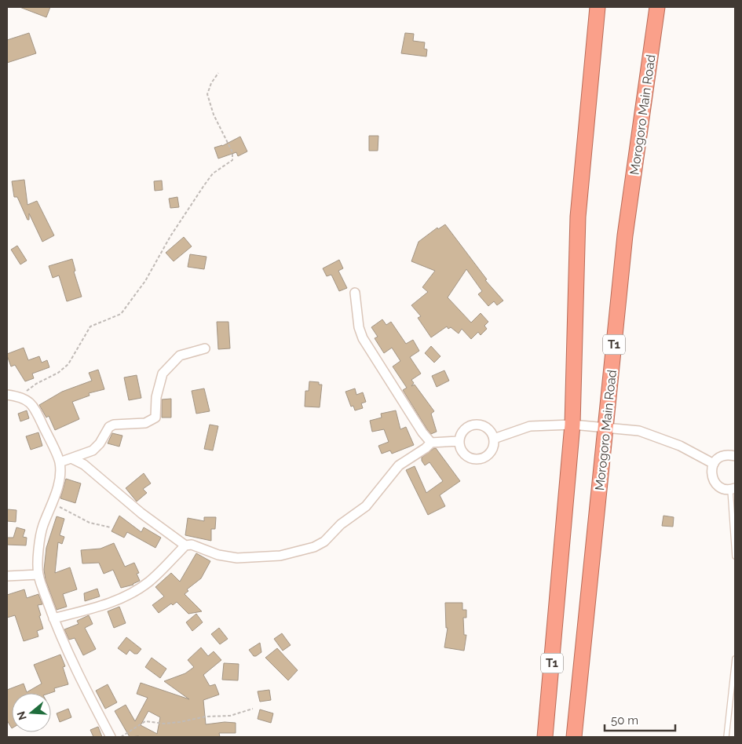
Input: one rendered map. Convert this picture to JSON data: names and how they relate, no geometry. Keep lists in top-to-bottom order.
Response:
{
  "streets": {
    "highway": ["Morogoro Main Road", "T1"]
  },
  "scale_bar": "50 m",
  "north": "left"
}
